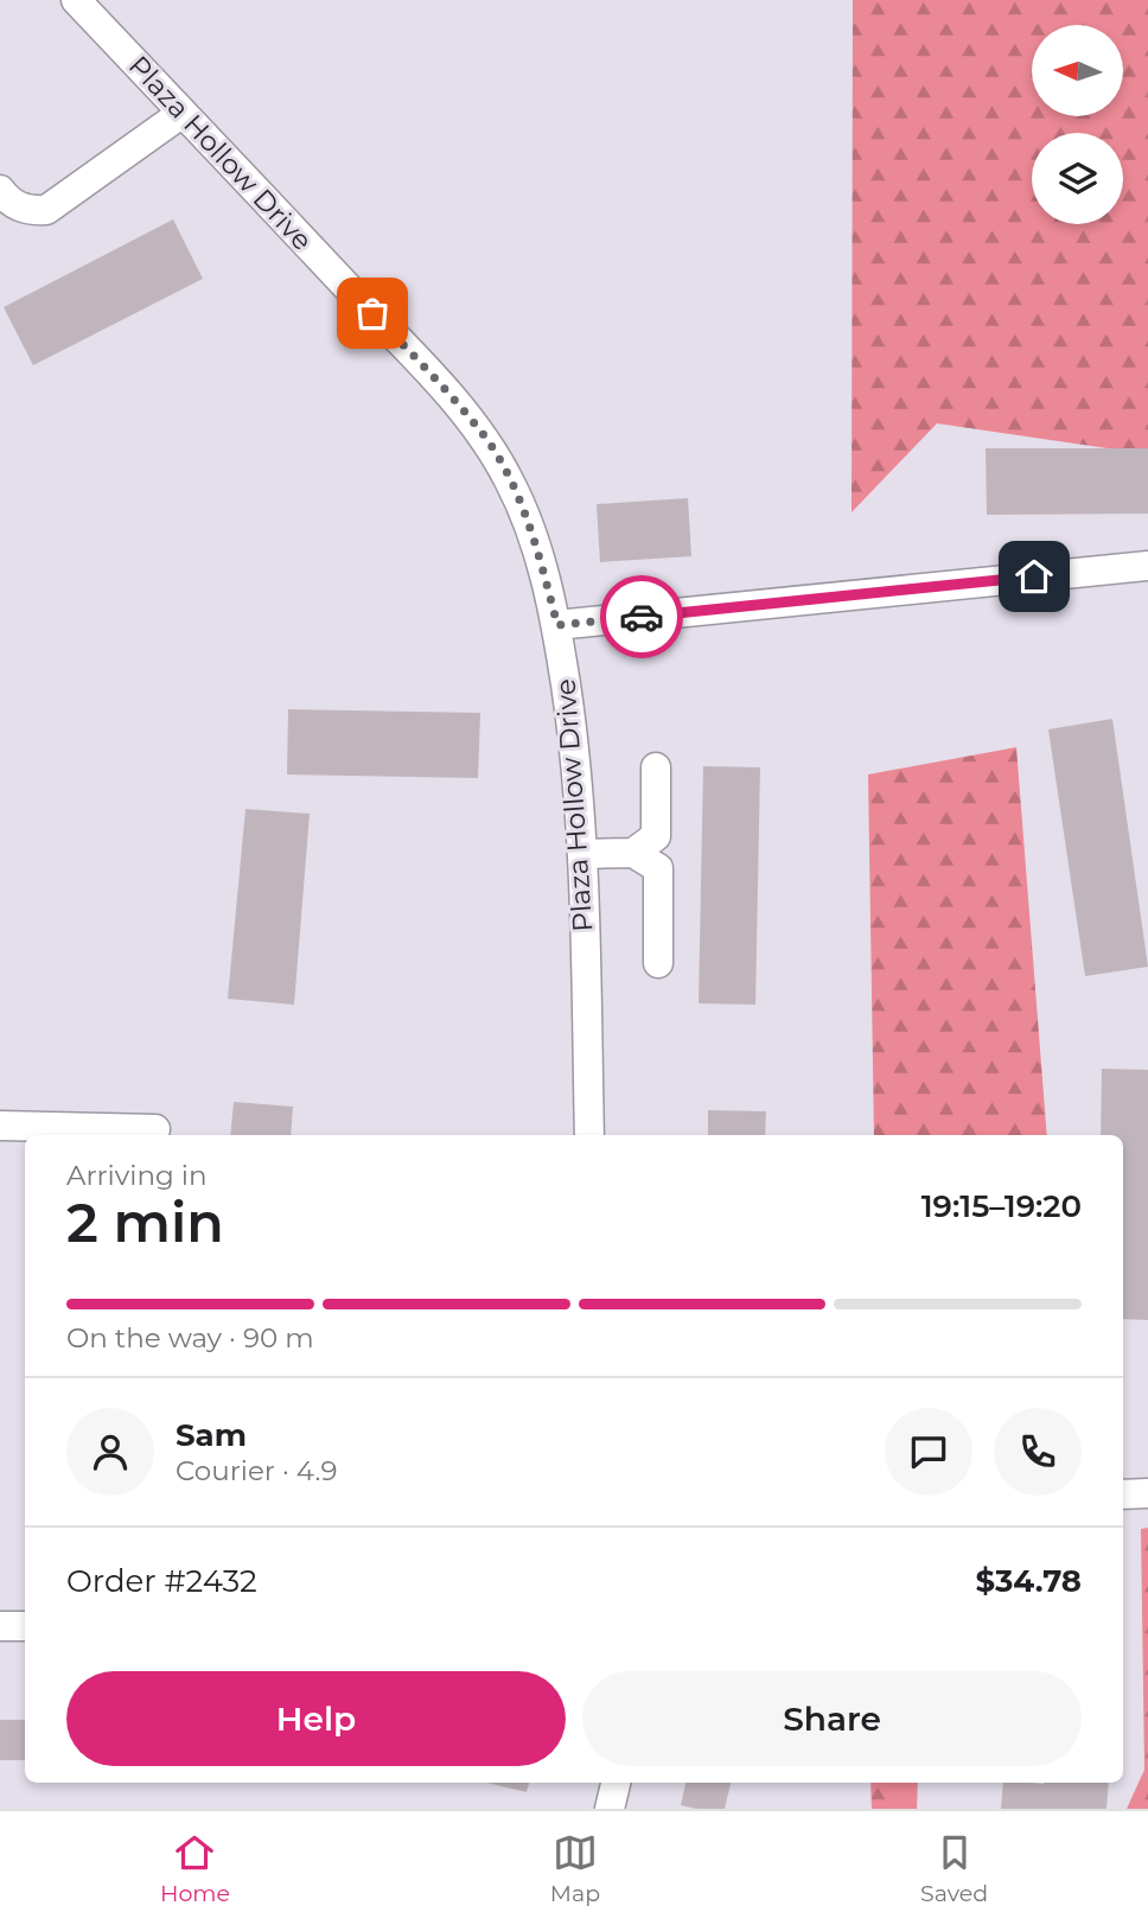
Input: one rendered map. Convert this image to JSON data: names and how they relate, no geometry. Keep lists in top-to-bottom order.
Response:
{
  "streets": {
    "street": ["Plaza Hollow Drive"]
  },
  "north": "left",
  "page": {
    "heading": ["2 min", "Arriving in", "19:15–19:20"],
    "panel": [
      "Sam",
      "Courier · 4.9",
      "Order #2432",
      "$34.78"
    ],
    "bar": "On the way · 90 m",
    "buttons": ["Help", "Share"],
    "tabs": ["Home", "Map", "Saved"]
  }
}
